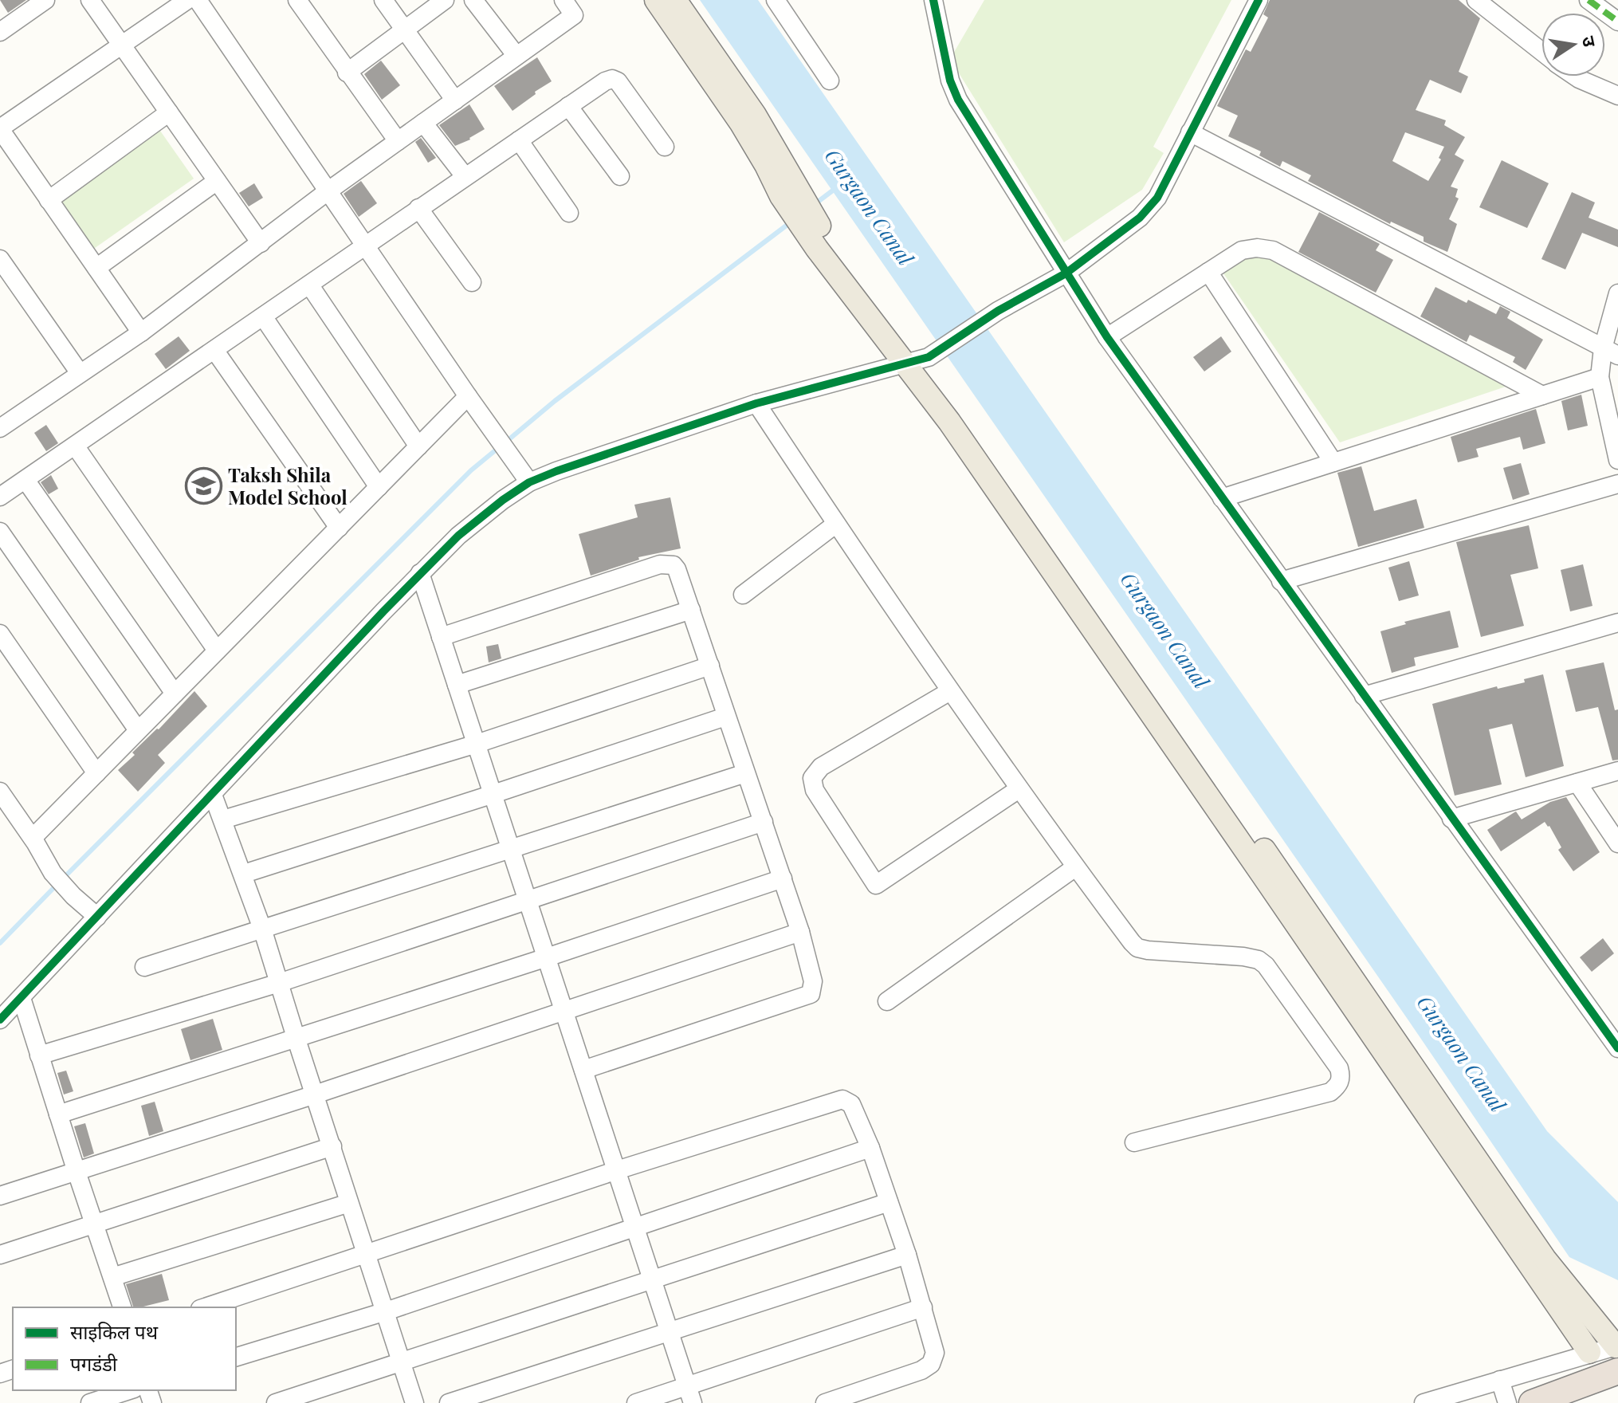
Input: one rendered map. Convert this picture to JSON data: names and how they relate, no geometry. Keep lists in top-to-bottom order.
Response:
{
  "water": ["Gurgaon Canal"],
  "places": {
    "school or university": ["Taksh Shila Model School"]
  },
  "legend": ["साइकिल पथ", "पगडंडी"],
  "north": "right"
}
